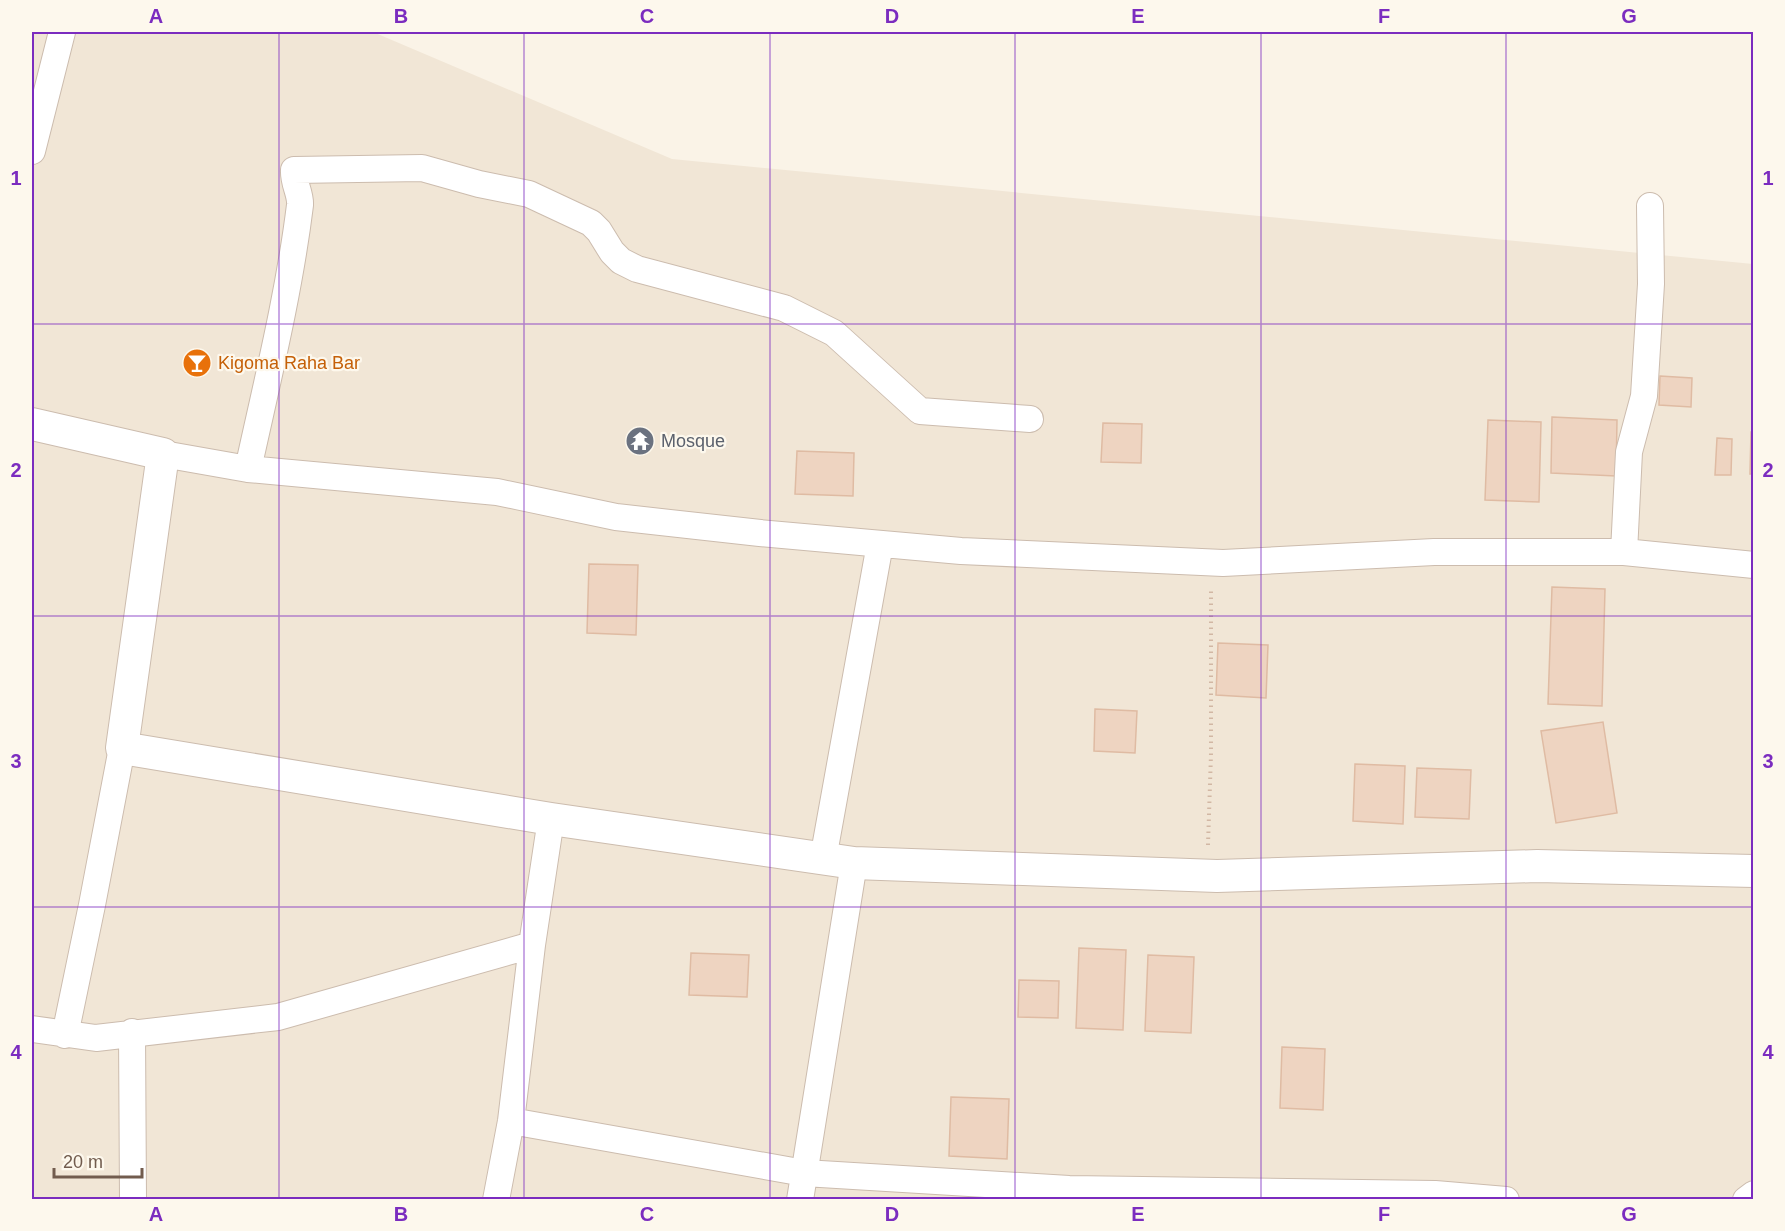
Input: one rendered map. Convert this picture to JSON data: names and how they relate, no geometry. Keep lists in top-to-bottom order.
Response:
{
  "places": {
    "bar": ["Kigoma Raha Bar"],
    "temple": ["Mosque"]
  },
  "scale_bar": "20 m",
  "grid": {
    "columns": [
      "A",
      "B",
      "C",
      "D",
      "E",
      "F",
      "G"
    ],
    "rows": [
      "1",
      "2",
      "3",
      "4"
    ]
  }
}
